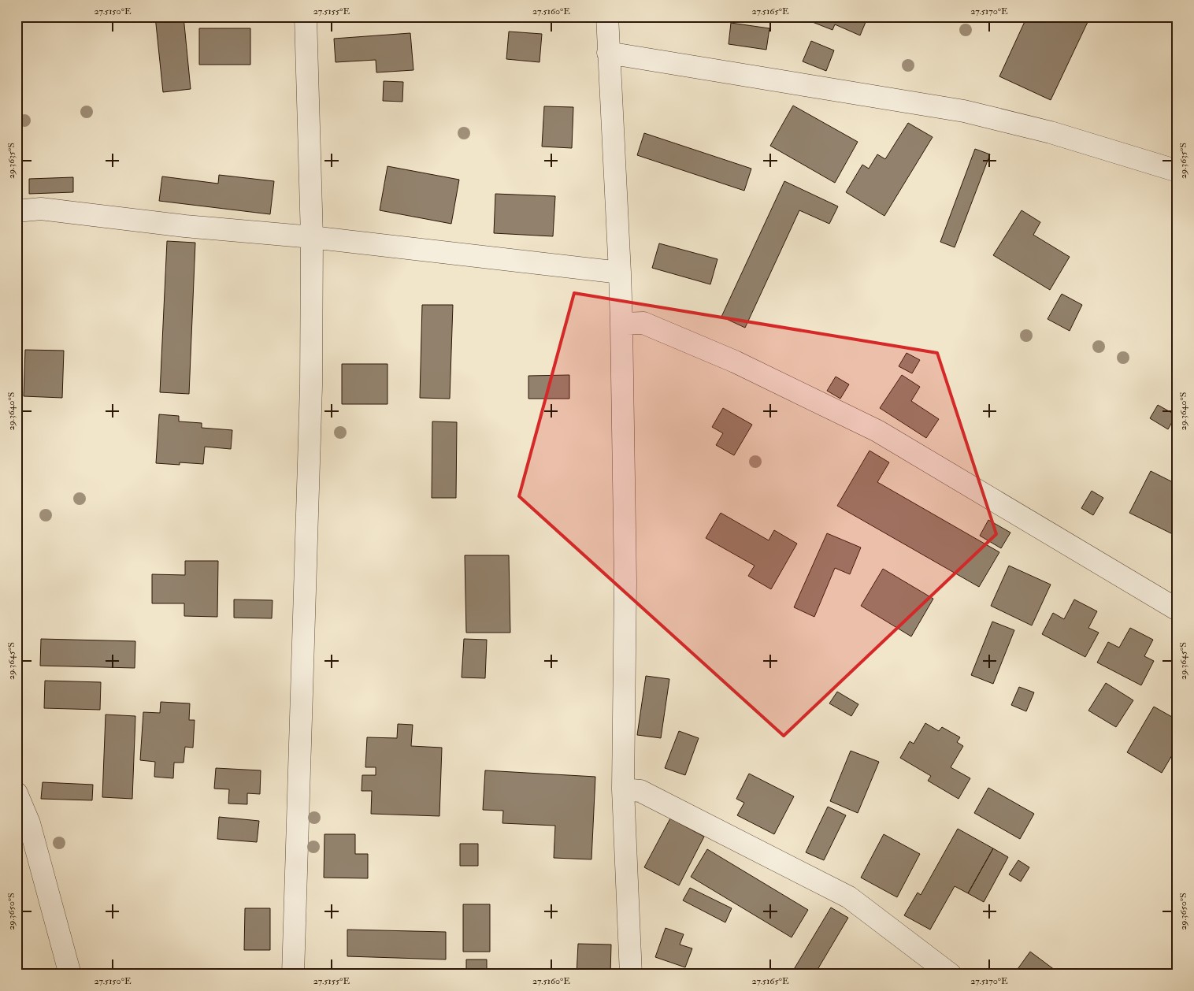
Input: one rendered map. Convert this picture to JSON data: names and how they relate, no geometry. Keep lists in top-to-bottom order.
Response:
{
  "coordinates": [
    "27.5150°E",
    "27.5155°E",
    "27.5160°E",
    "27.5165°E",
    "27.5170°E",
    "29.3635°S",
    "29.3640°S",
    "29.3645°S",
    "29.3650°S"
  ]
}
